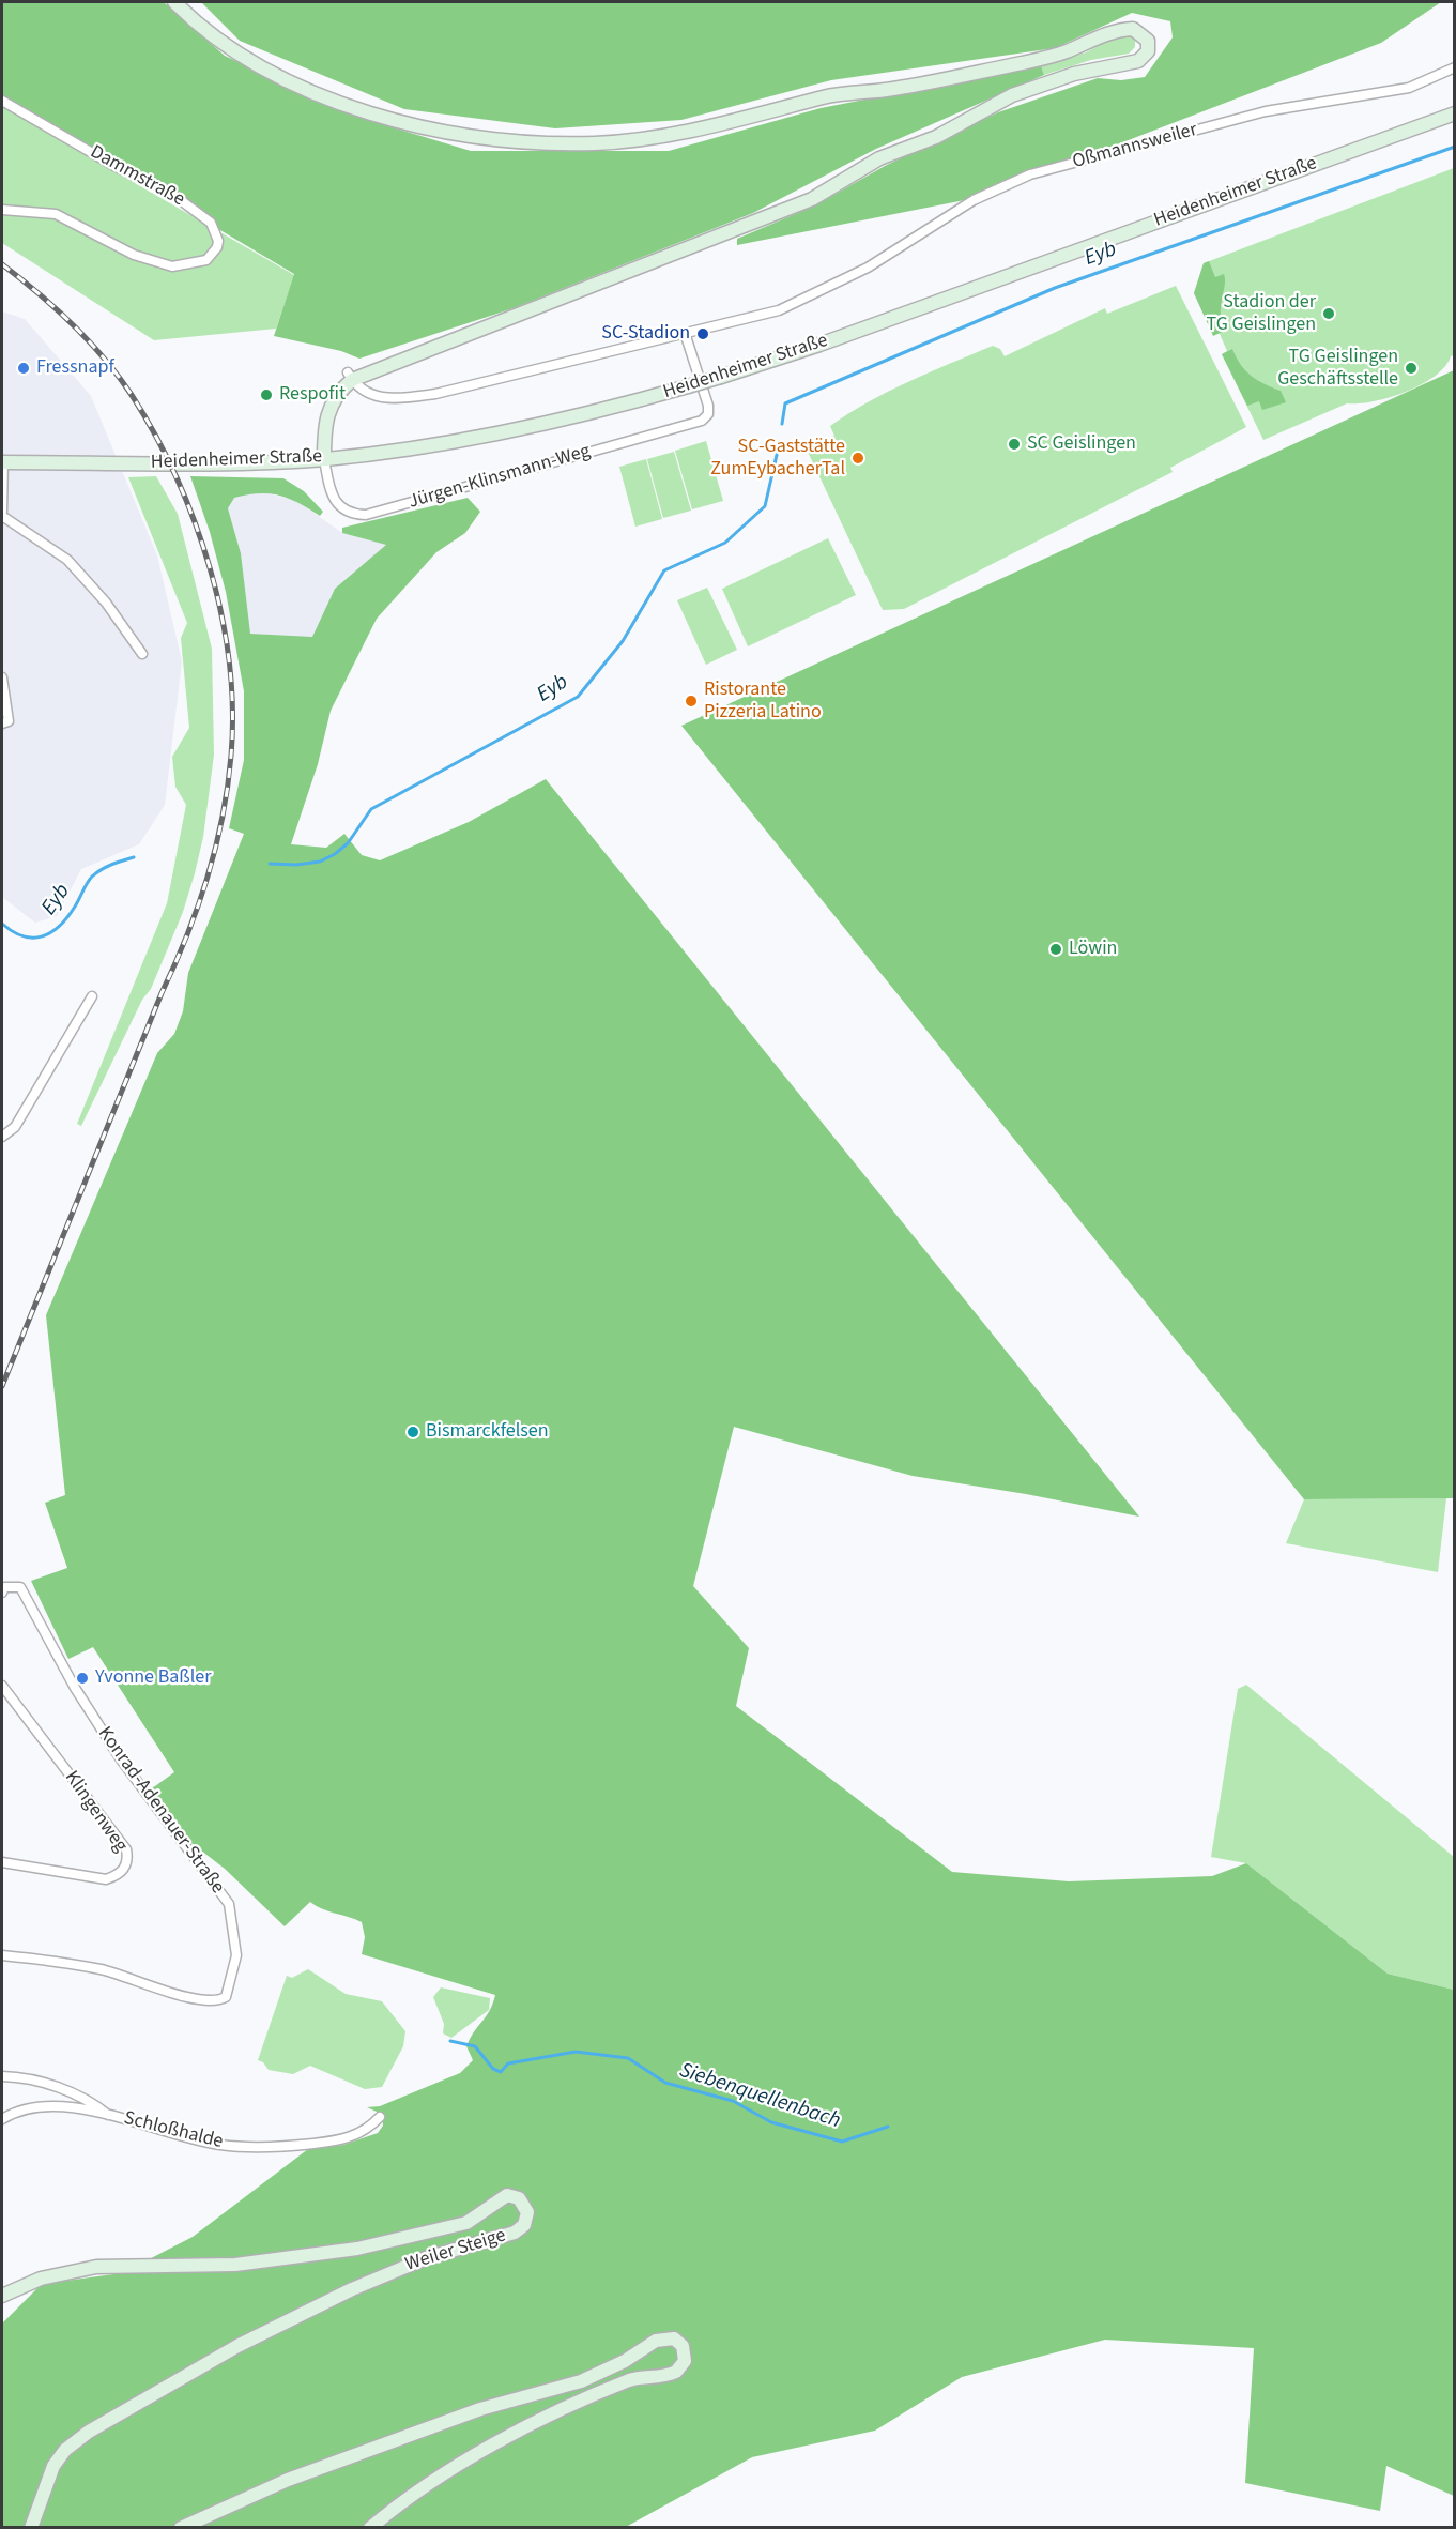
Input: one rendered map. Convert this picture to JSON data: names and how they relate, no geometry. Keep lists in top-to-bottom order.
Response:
{
  "streets": {
    "street": [
      "Oßmannsweiler",
      "Dammstraße",
      "Heidenheimer Straße",
      "Jürgen-Klinsmann-Weg",
      "Konrad-Adenauer-Straße",
      "Klingenweg",
      "Schloßhalde",
      "Weiler Steige"
    ]
  },
  "crossings": [
    ["Oßmannsweiler", "Jürgen-Klinsmann-Weg"],
    ["Heidenheimer Straße", "Jürgen-Klinsmann-Weg"]
  ],
  "water": ["Eyb", "Siebenquellenbach"],
  "places": [
    "Stadion der TG Geislingen",
    "SC-Stadion",
    "Fressnapf",
    "TG Geislingen Geschäftsstelle",
    "Respofit",
    "SC Geislingen",
    "SC-Gaststätte ZumEybacherTal",
    "Ristorante Pizzeria Latino",
    "Löwin",
    "Bismarckfelsen",
    "Yvonne Baßler"
  ]
}
